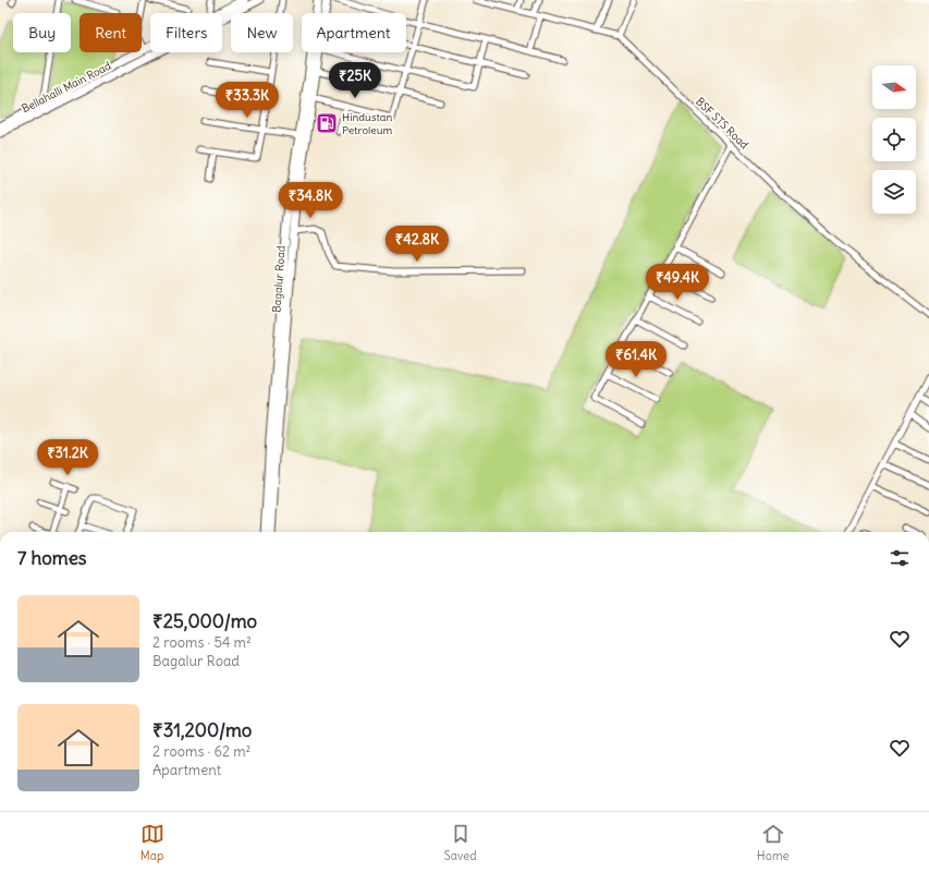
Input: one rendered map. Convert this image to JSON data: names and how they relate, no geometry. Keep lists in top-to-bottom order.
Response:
{
  "streets": {
    "main road": ["Bellahalli Main Road", "Bagalur Road"],
    "street": ["BSF STS Road"]
  },
  "places": {
    "fuel station": ["Hindustan Petroleum"]
  },
  "north": "right",
  "page": {
    "chip": [
      "Buy",
      "Rent",
      "Filters",
      "New",
      "Apartment"
    ],
    "price": [
      "₹25K",
      "₹33.3K",
      "₹34.8K",
      "₹42.8K",
      "₹49.4K",
      "₹61.4K",
      "₹31.2K"
    ],
    "heading": "7 homes",
    "list": [
      {
        "name": "₹25,000/mo",
        "note": "2 rooms · 54 m² · Bagalur Road"
      },
      {
        "name": "₹31,200/mo",
        "note": "2 rooms · 62 m² · Apartment"
      }
    ],
    "tabs": ["Map", "Saved", "Home"]
  }
}
